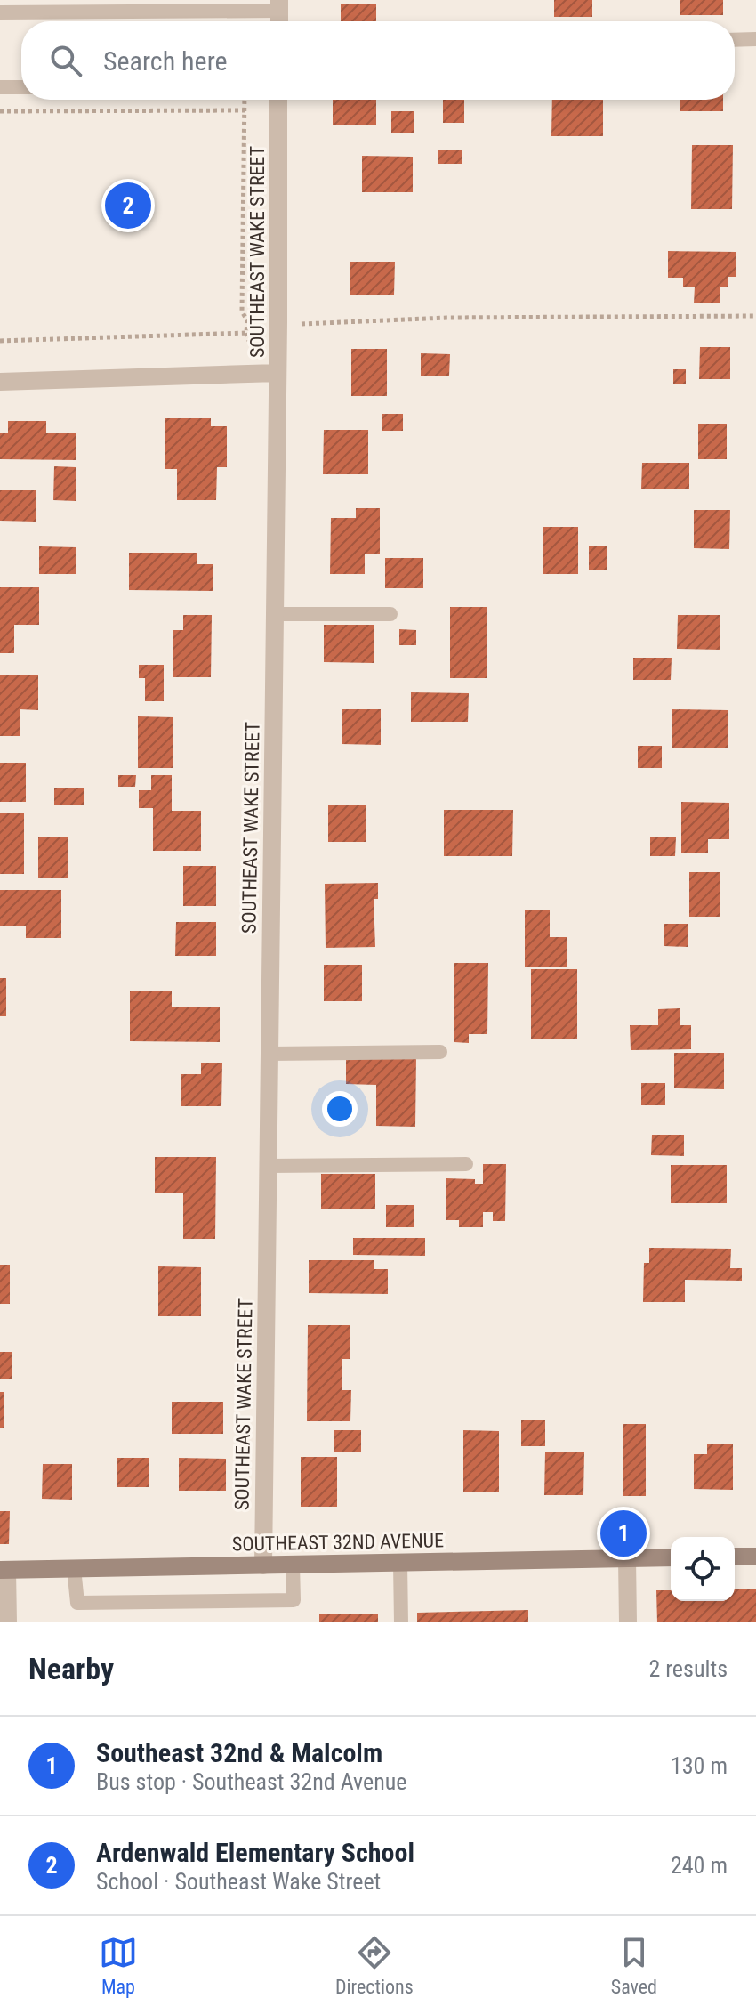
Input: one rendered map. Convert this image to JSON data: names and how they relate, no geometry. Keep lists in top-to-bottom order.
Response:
{
  "streets": {
    "street": ["SOUTHEAST WAKE STREET", "SOUTHEAST 32ND AVENUE"]
  },
  "crossings": [
    ["SOUTHEAST WAKE STREET", "SOUTHEAST 32ND AVENUE"]
  ],
  "page": {
    "search": "Search here",
    "pins": ["2", "1"],
    "heading": ["Nearby", "2 results"],
    "list": [
      {
        "mark": "1",
        "name": "Southeast 32nd & Malcolm",
        "note": "Bus stop · Southeast 32nd Avenue",
        "value": "130 m"
      },
      {
        "mark": "2",
        "name": "Ardenwald Elementary School",
        "note": "School · Southeast Wake Street",
        "value": "240 m"
      }
    ],
    "nav": ["Map", "Directions", "Saved"]
  }
}
